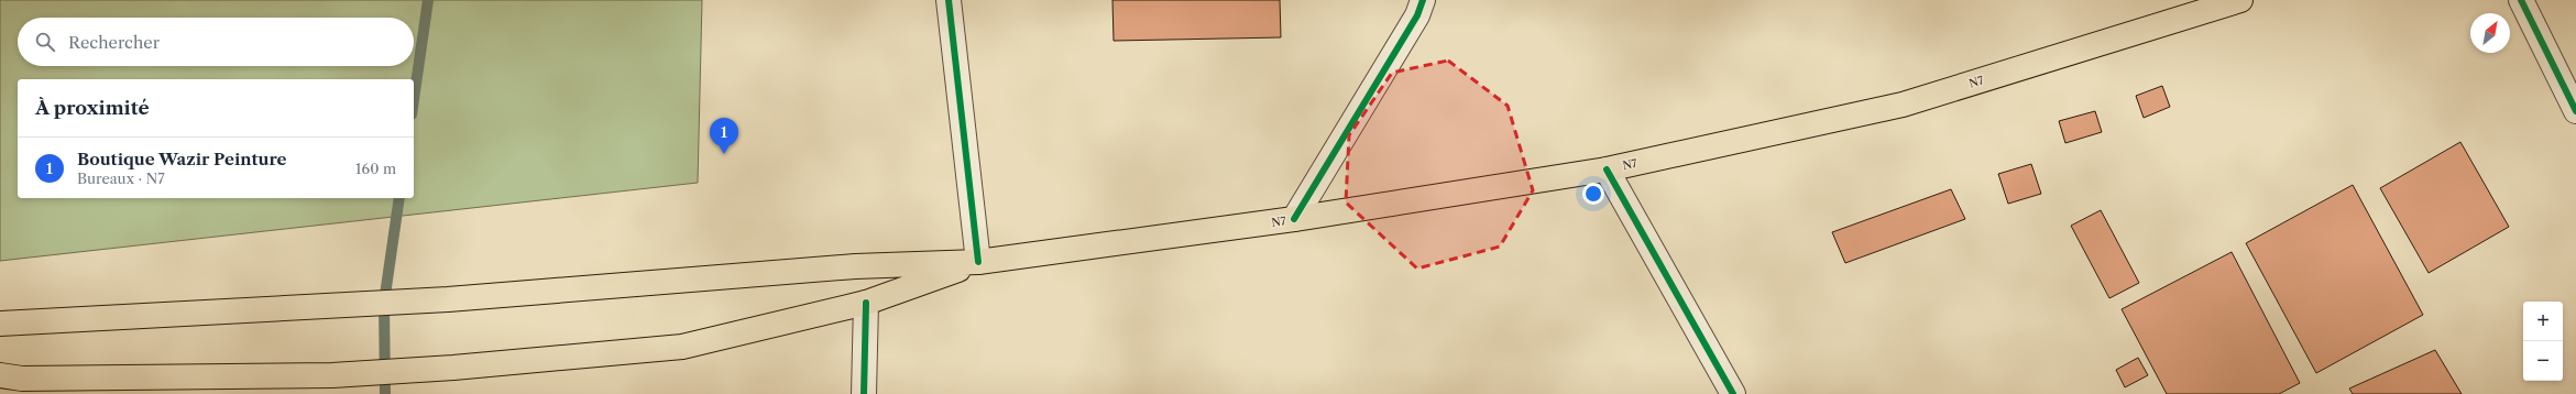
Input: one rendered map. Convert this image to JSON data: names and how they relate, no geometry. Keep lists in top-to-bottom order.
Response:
{
  "streets": {
    "main road": ["N7"]
  },
  "north": "top right",
  "page": {
    "search": "Rechercher",
    "heading": "À proximité",
    "pins": "1",
    "list": [
      {
        "mark": "1",
        "name": "Boutique Wazir Peinture",
        "note": "Bureaux · N7",
        "value": "160 m"
      }
    ],
    "map_buttons": ["+", "−"]
  }
}
